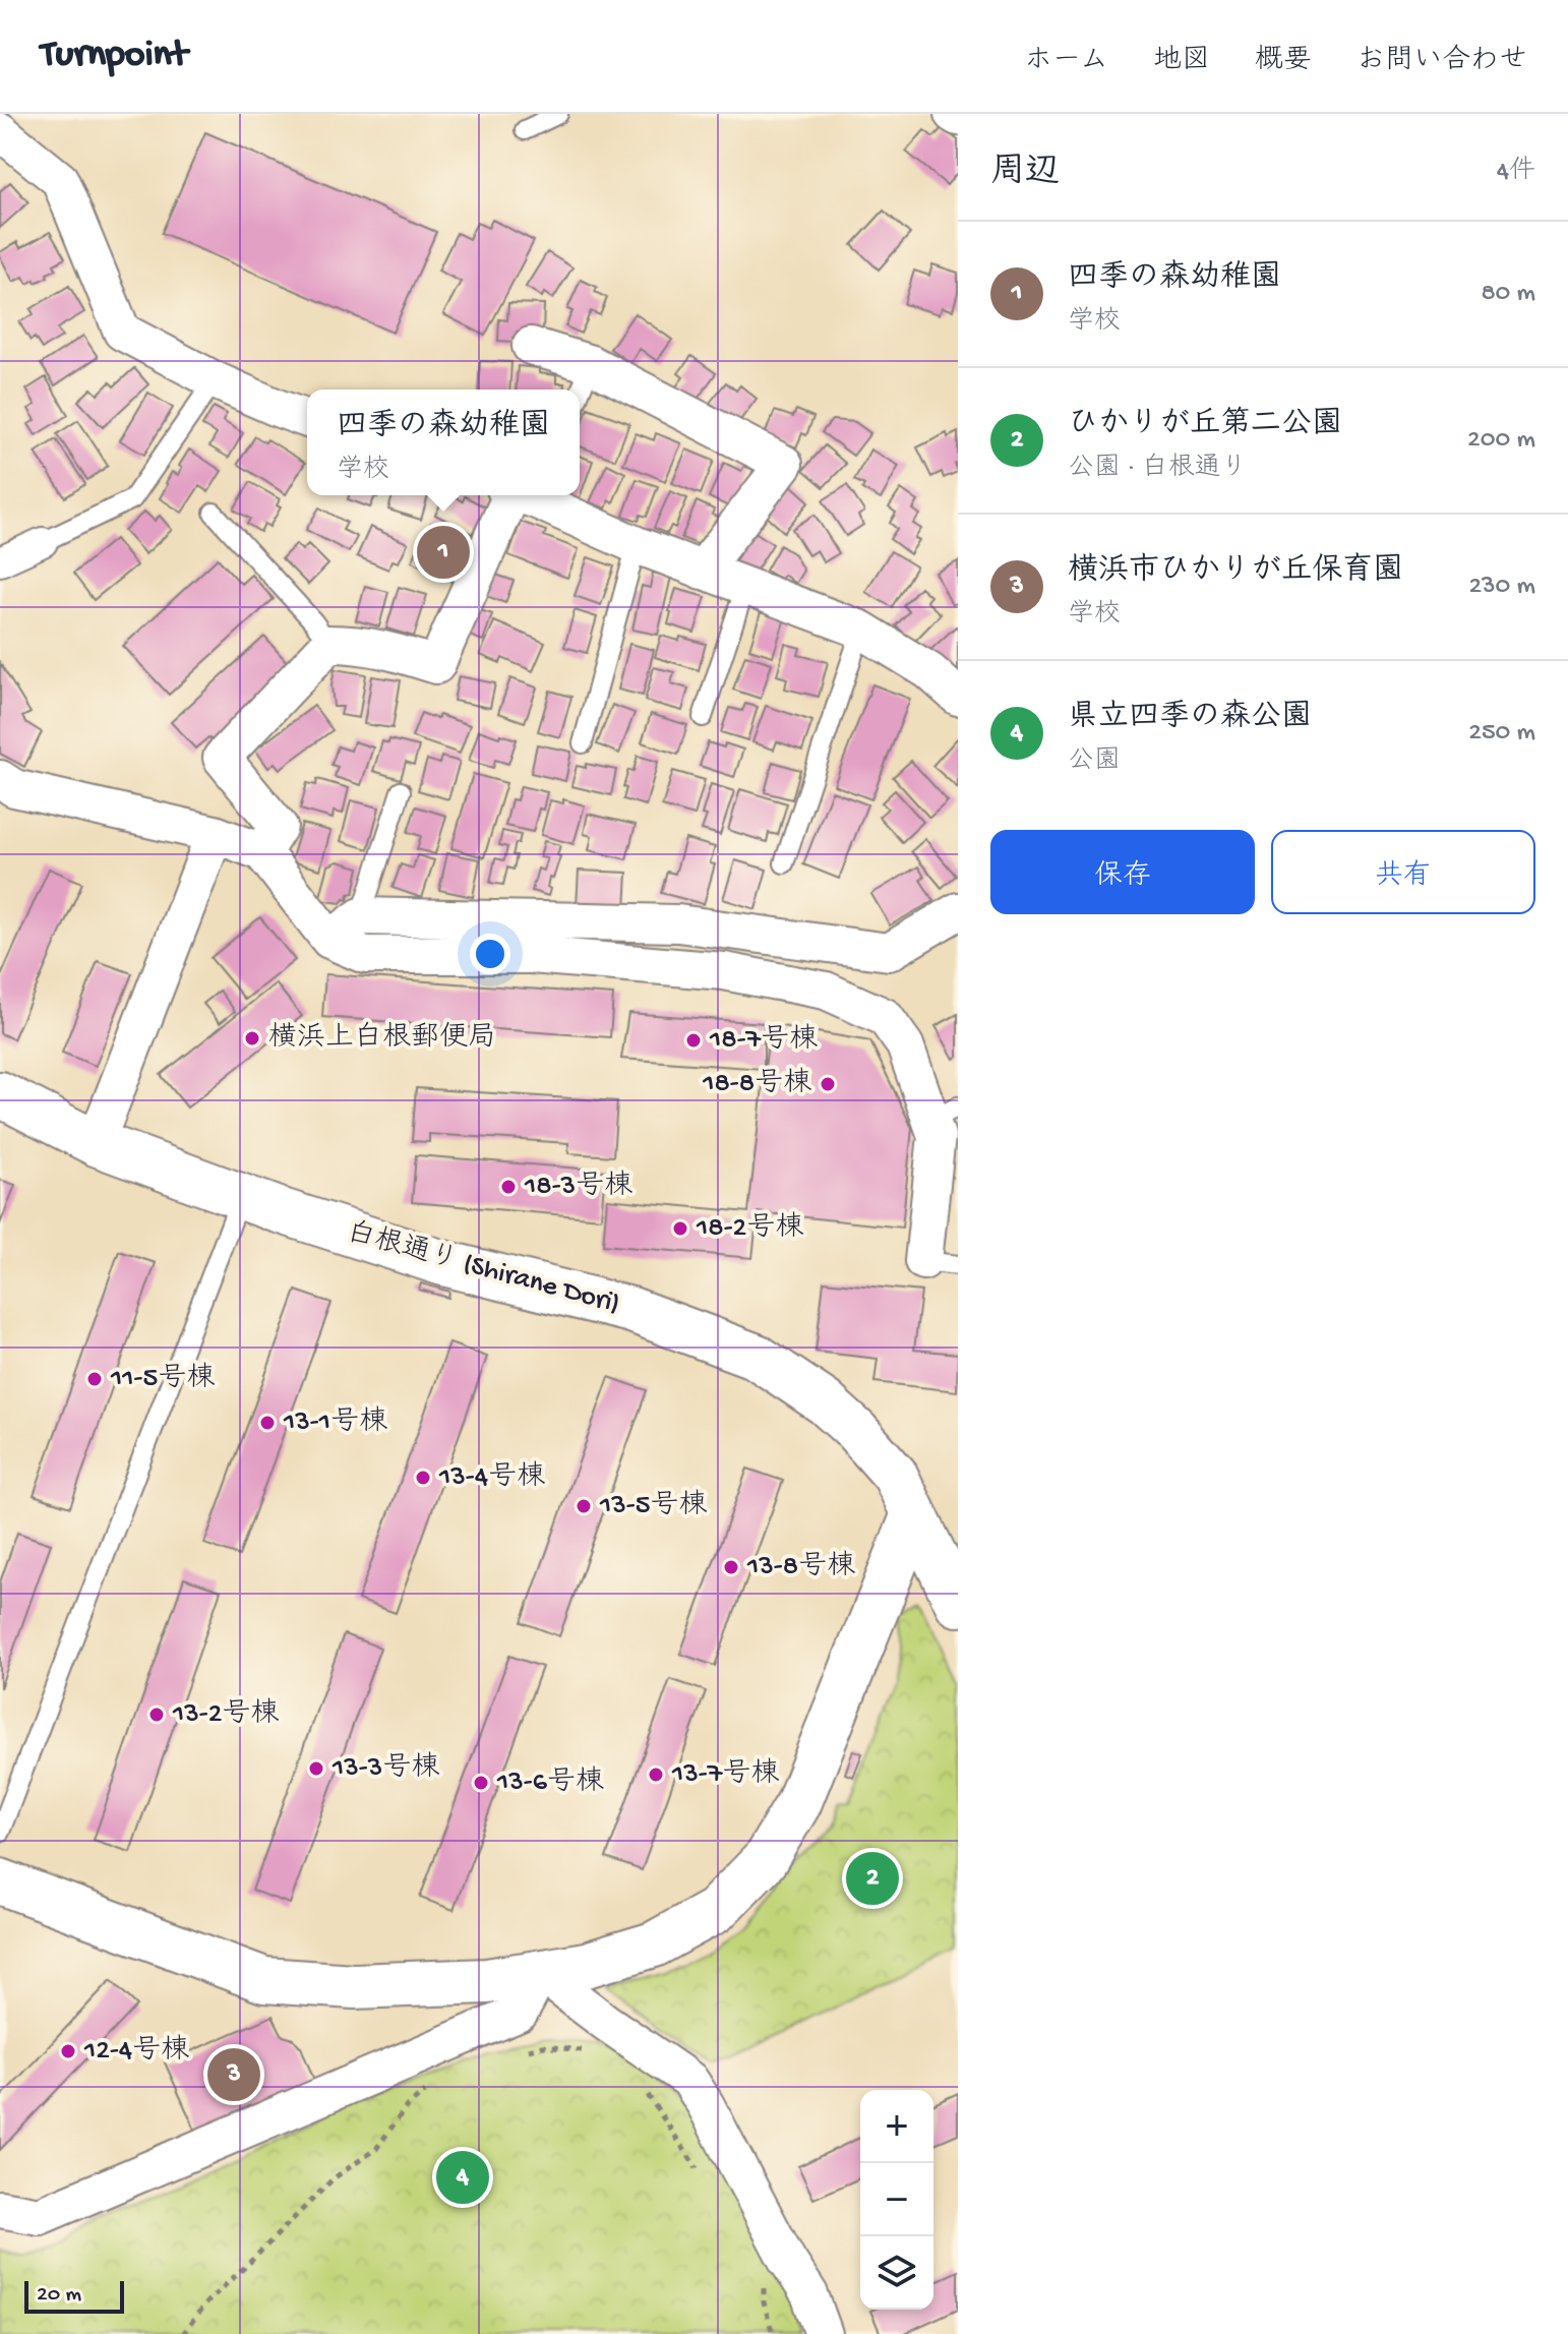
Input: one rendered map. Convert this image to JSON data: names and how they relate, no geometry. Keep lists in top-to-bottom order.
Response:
{
  "streets": {
    "street": ["白根通り (Shirane Dori)"]
  },
  "places": [
    "横浜上白根郵便局",
    "18-7号棟",
    "18-8号棟",
    "18-3号棟",
    "18-2号棟",
    "11-5号棟",
    "13-1号棟",
    "13-4号棟",
    "13-5号棟",
    "13-8号棟",
    "13-2号棟",
    "13-3号棟",
    "13-7号棟",
    "13-6号棟",
    "12-4号棟"
  ],
  "scale_bar": "20 m",
  "page": {
    "header": "Turnpoint",
    "nav": [
      "ホーム",
      "地図",
      "概要",
      "お問い合わせ"
    ],
    "heading": ["周辺", "4件"],
    "list": [
      {
        "mark": "1",
        "name": "四季の森幼稚園",
        "note": "学校",
        "value": "80 m"
      },
      {
        "mark": "2",
        "name": "ひかりが丘第二公園",
        "note": "公園 · 白根通り",
        "value": "200 m"
      },
      {
        "mark": "3",
        "name": "横浜市ひかりが丘保育園",
        "note": "学校",
        "value": "230 m"
      },
      {
        "mark": "4",
        "name": "県立四季の森公園",
        "note": "公園",
        "value": "250 m"
      }
    ],
    "popup": ["四季の森幼稚園", "学校"],
    "pins": [
      "1",
      "2",
      "3",
      "4"
    ],
    "buttons": ["保存", "共有"],
    "map_buttons": ["+", "−"],
    "scale": "20 m"
  }
}
